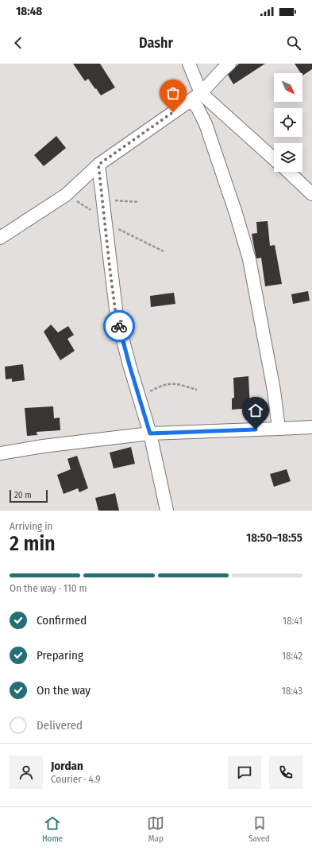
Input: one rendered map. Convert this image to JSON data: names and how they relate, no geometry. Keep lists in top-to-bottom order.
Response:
{
  "scale_bar": "20 m",
  "north": "bottom right",
  "page": {
    "status": "18:48",
    "header": "Dashr",
    "scale": "20 m",
    "heading": ["2 min", "Arriving in", "18:50–18:55"],
    "panel": ["Jordan", "Courier · 4.9"],
    "bar": "On the way · 110 m",
    "list": [
      ["Confirmed", "18:41"],
      ["Preparing", "18:42"],
      ["On the way", "18:43"],
      "Delivered"
    ],
    "tabs": ["Home", "Map", "Saved"]
  }
}
